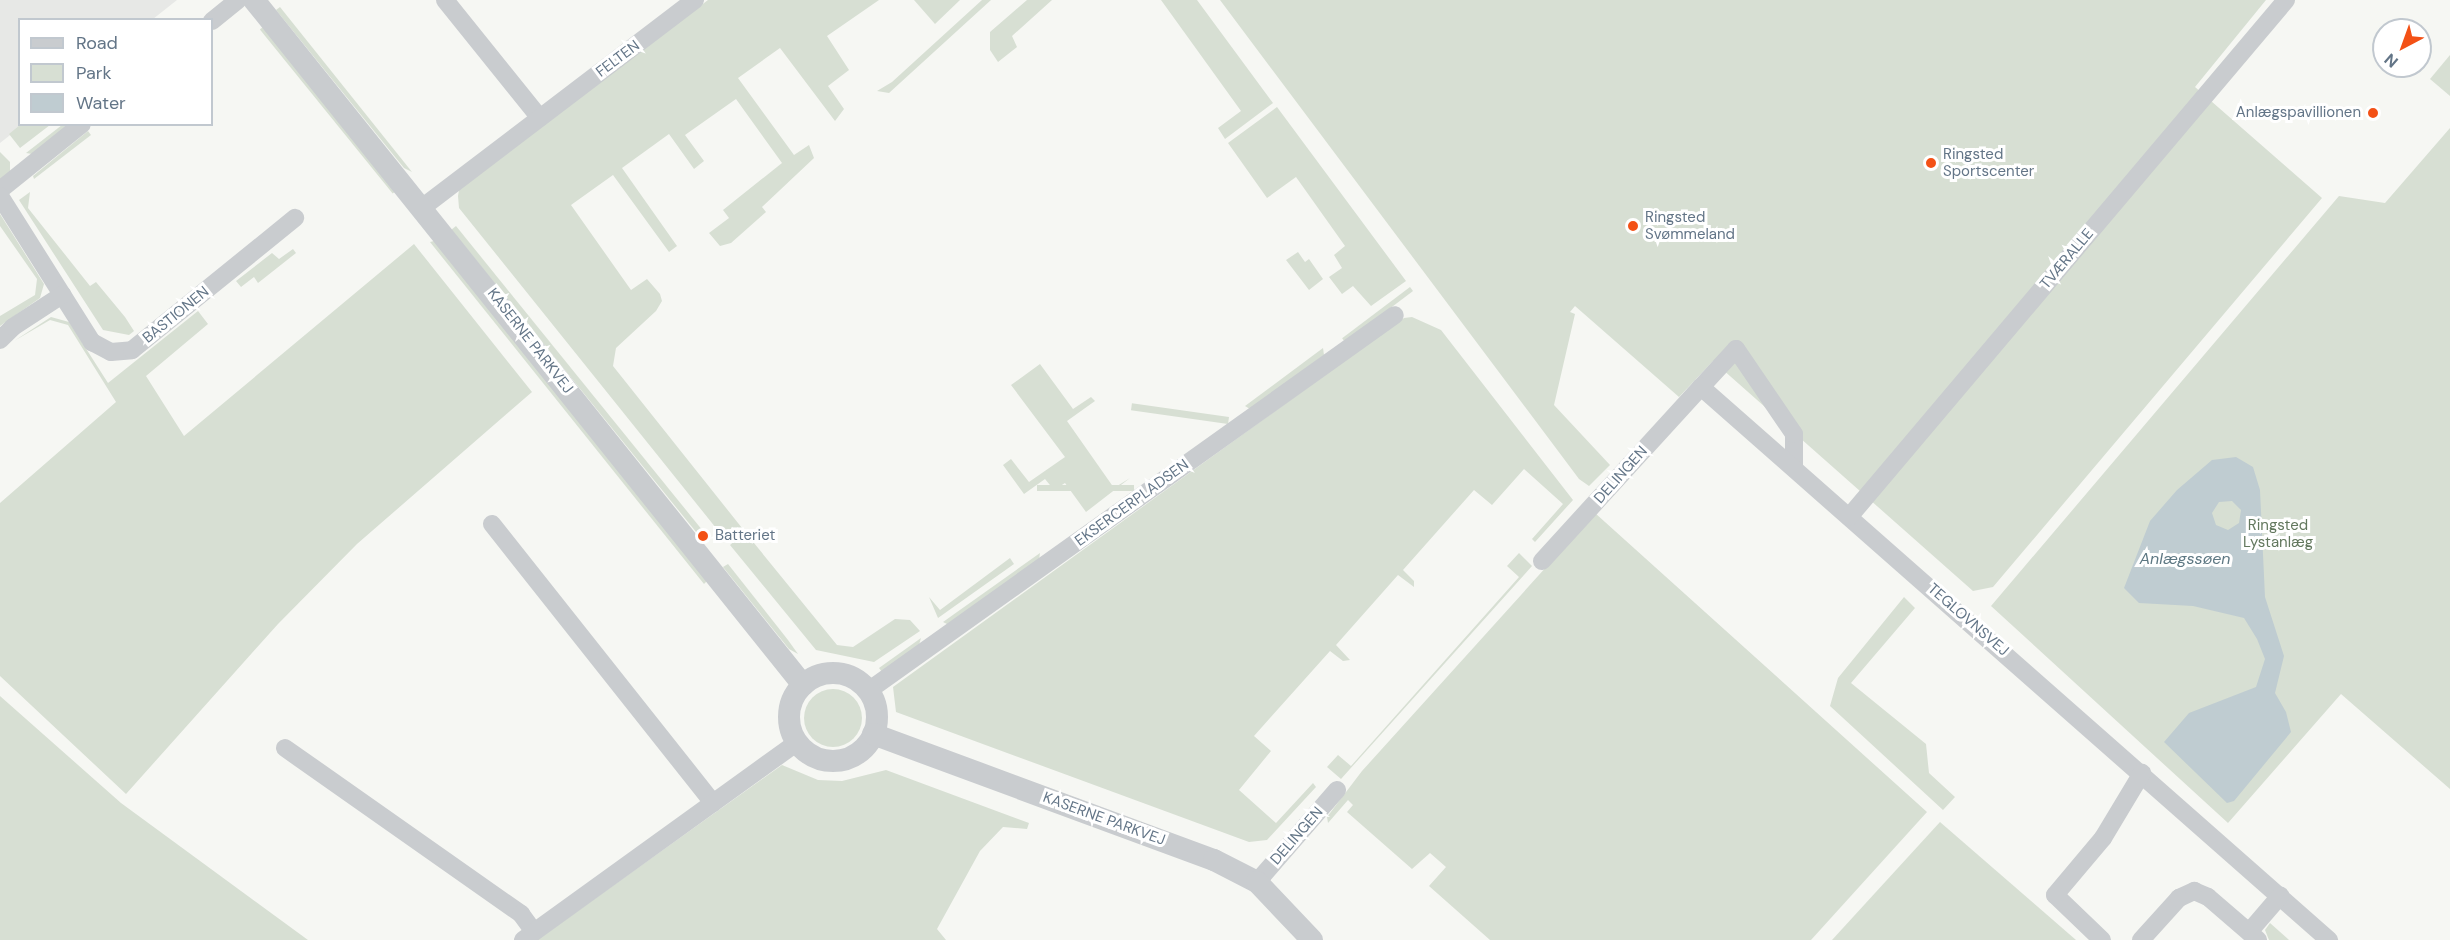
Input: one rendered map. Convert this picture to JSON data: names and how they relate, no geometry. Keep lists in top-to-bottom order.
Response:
{
  "streets": {
    "street": [
      "FELTEN",
      "TVÆRALLE",
      "BASTIONEN",
      "KASERNE PARKVEJ",
      "DELINGEN",
      "EKSERCERPLADSEN",
      "TEGLOVNSVEJ"
    ]
  },
  "crossings": [
    ["FELTEN", "KASERNE PARKVEJ"],
    ["TVÆRALLE", "TEGLOVNSVEJ"],
    ["KASERNE PARKVEJ", "DELINGEN"],
    ["KASERNE PARKVEJ", "EKSERCERPLADSEN"],
    ["DELINGEN", "TEGLOVNSVEJ"]
  ],
  "water": ["Anlægssøen"],
  "parks": ["Ringsted Lystanlæg"],
  "places": [
    "Anlægspavillionen",
    "Ringsted Sportscenter",
    "Ringsted Svømmeland",
    "Batteriet"
  ],
  "legend": ["Road", "Park", "Water"],
  "north": "bottom left"
}
